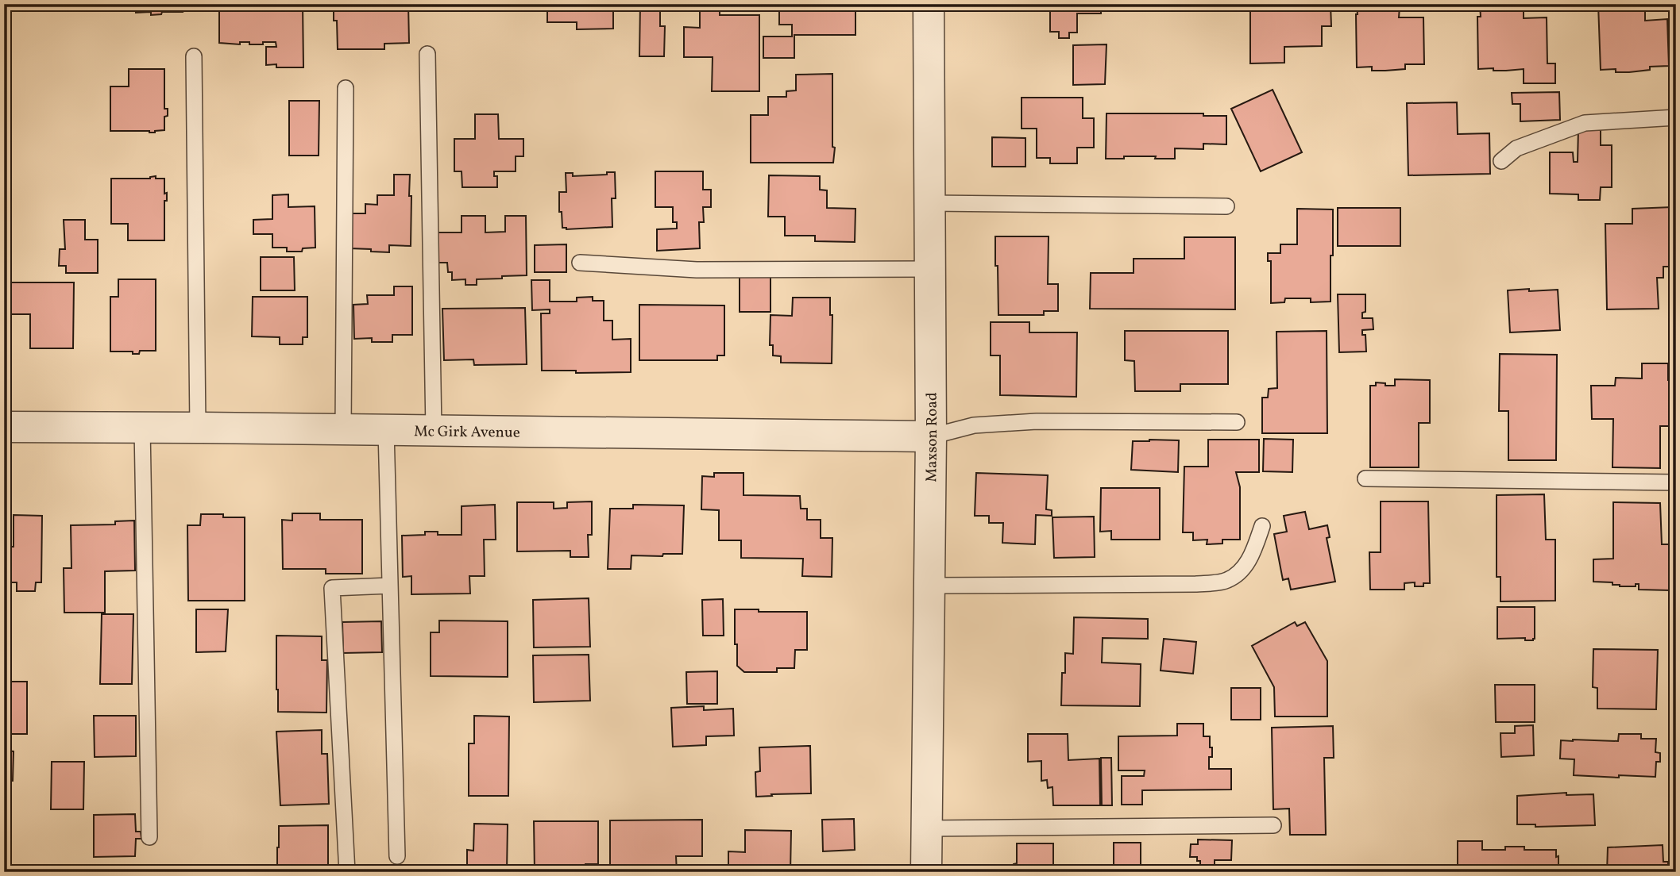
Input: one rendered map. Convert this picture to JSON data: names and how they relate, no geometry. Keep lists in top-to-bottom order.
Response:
{
  "streets": {
    "street": ["Mc Girk Avenue", "Maxson Road"]
  },
  "crossings": [
    ["Mc Girk Avenue", "Maxson Road"]
  ]
}
